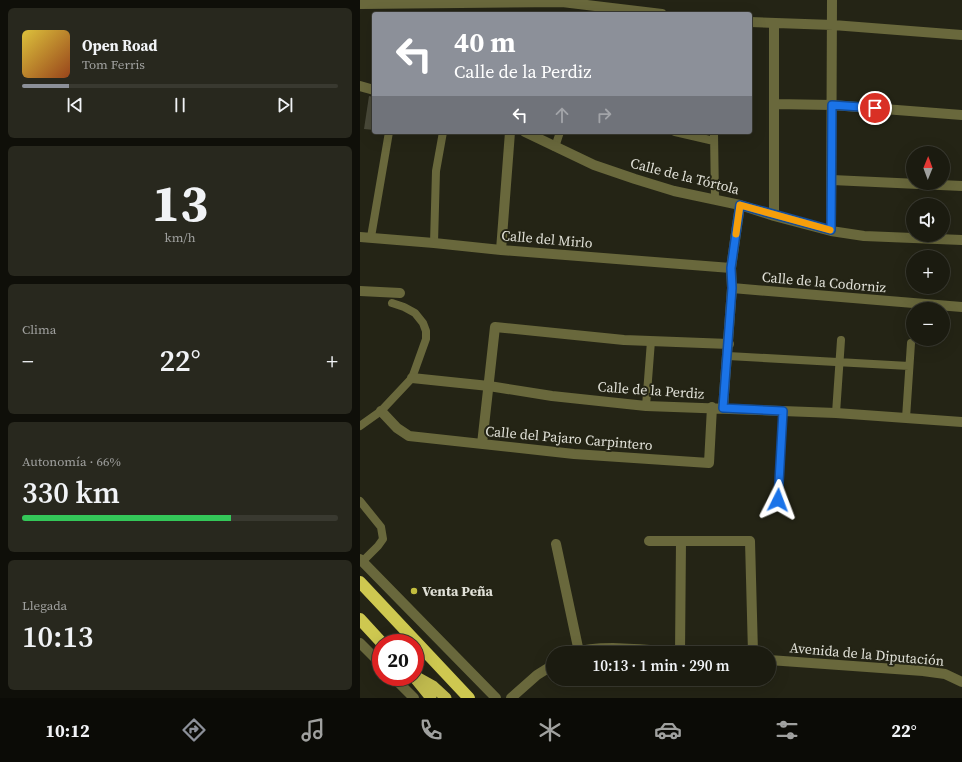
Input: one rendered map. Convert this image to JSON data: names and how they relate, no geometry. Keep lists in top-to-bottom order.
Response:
{
  "streets": {
    "street": [
      "Calle de la Tórtola",
      "Calle del Mirlo",
      "Calle de la Codorniz",
      "Calle de la Perdiz",
      "Calle del Pajaro Carpintero",
      "Avenida de la Diputación"
    ]
  },
  "crossings": [
    ["Calle de la Perdiz", "Calle del Pajaro Carpintero"]
  ],
  "places": ["Venta Peña"],
  "north": "top",
  "page": {
    "turn": ["40 m", "Calle de la Perdiz"],
    "song": ["Open Road", "Tom Ferris"],
    "tile": [
      ["13", "km/h"],
      "Clima",
      ["Autonomía · 66%", "330 km"],
      ["Llegada", "10:13"]
    ],
    "map_buttons": ["+", "−"],
    "heat": ["−", "22°", "+"],
    "limit": "20",
    "trip": "10:13 · 1 min · 290 m",
    "tabs": ["10:12", "22°"]
  }
}
